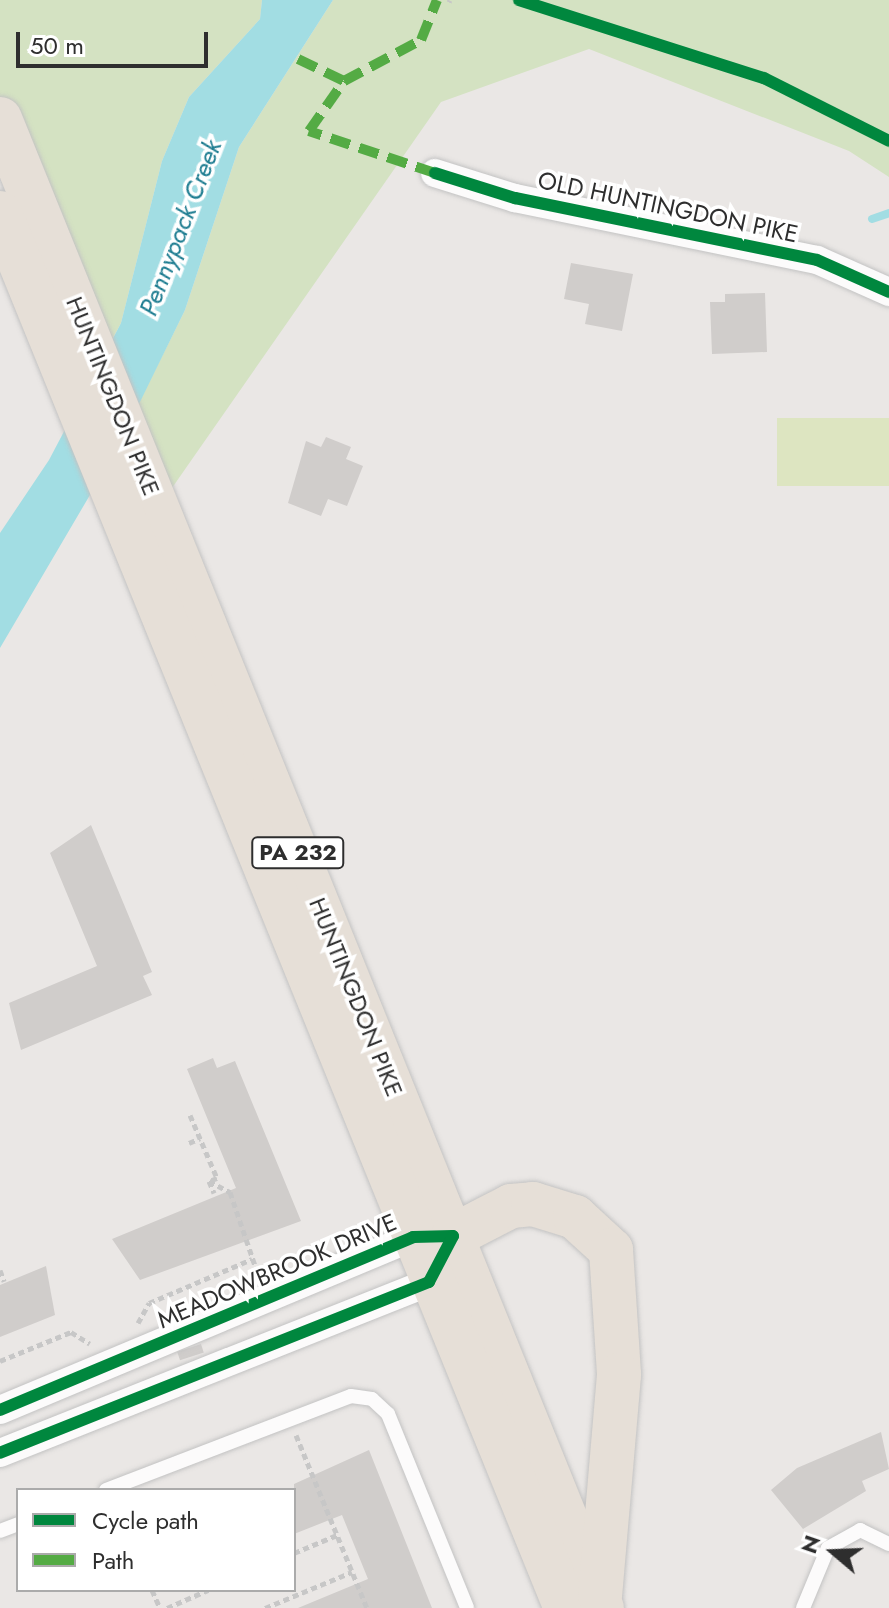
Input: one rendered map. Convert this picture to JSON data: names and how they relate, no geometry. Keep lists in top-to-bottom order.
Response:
{
  "streets": {
    "main road": ["HUNTINGDON PIKE", "PA 232"],
    "street": ["OLD HUNTINGDON PIKE", "MEADOWBROOK DRIVE"]
  },
  "crossings": [
    ["HUNTINGDON PIKE", "MEADOWBROOK DRIVE"]
  ],
  "water": ["Pennypack Creek"],
  "legend": ["Cycle path", "Path"],
  "scale_bar": "50 m",
  "north": "left"
}
